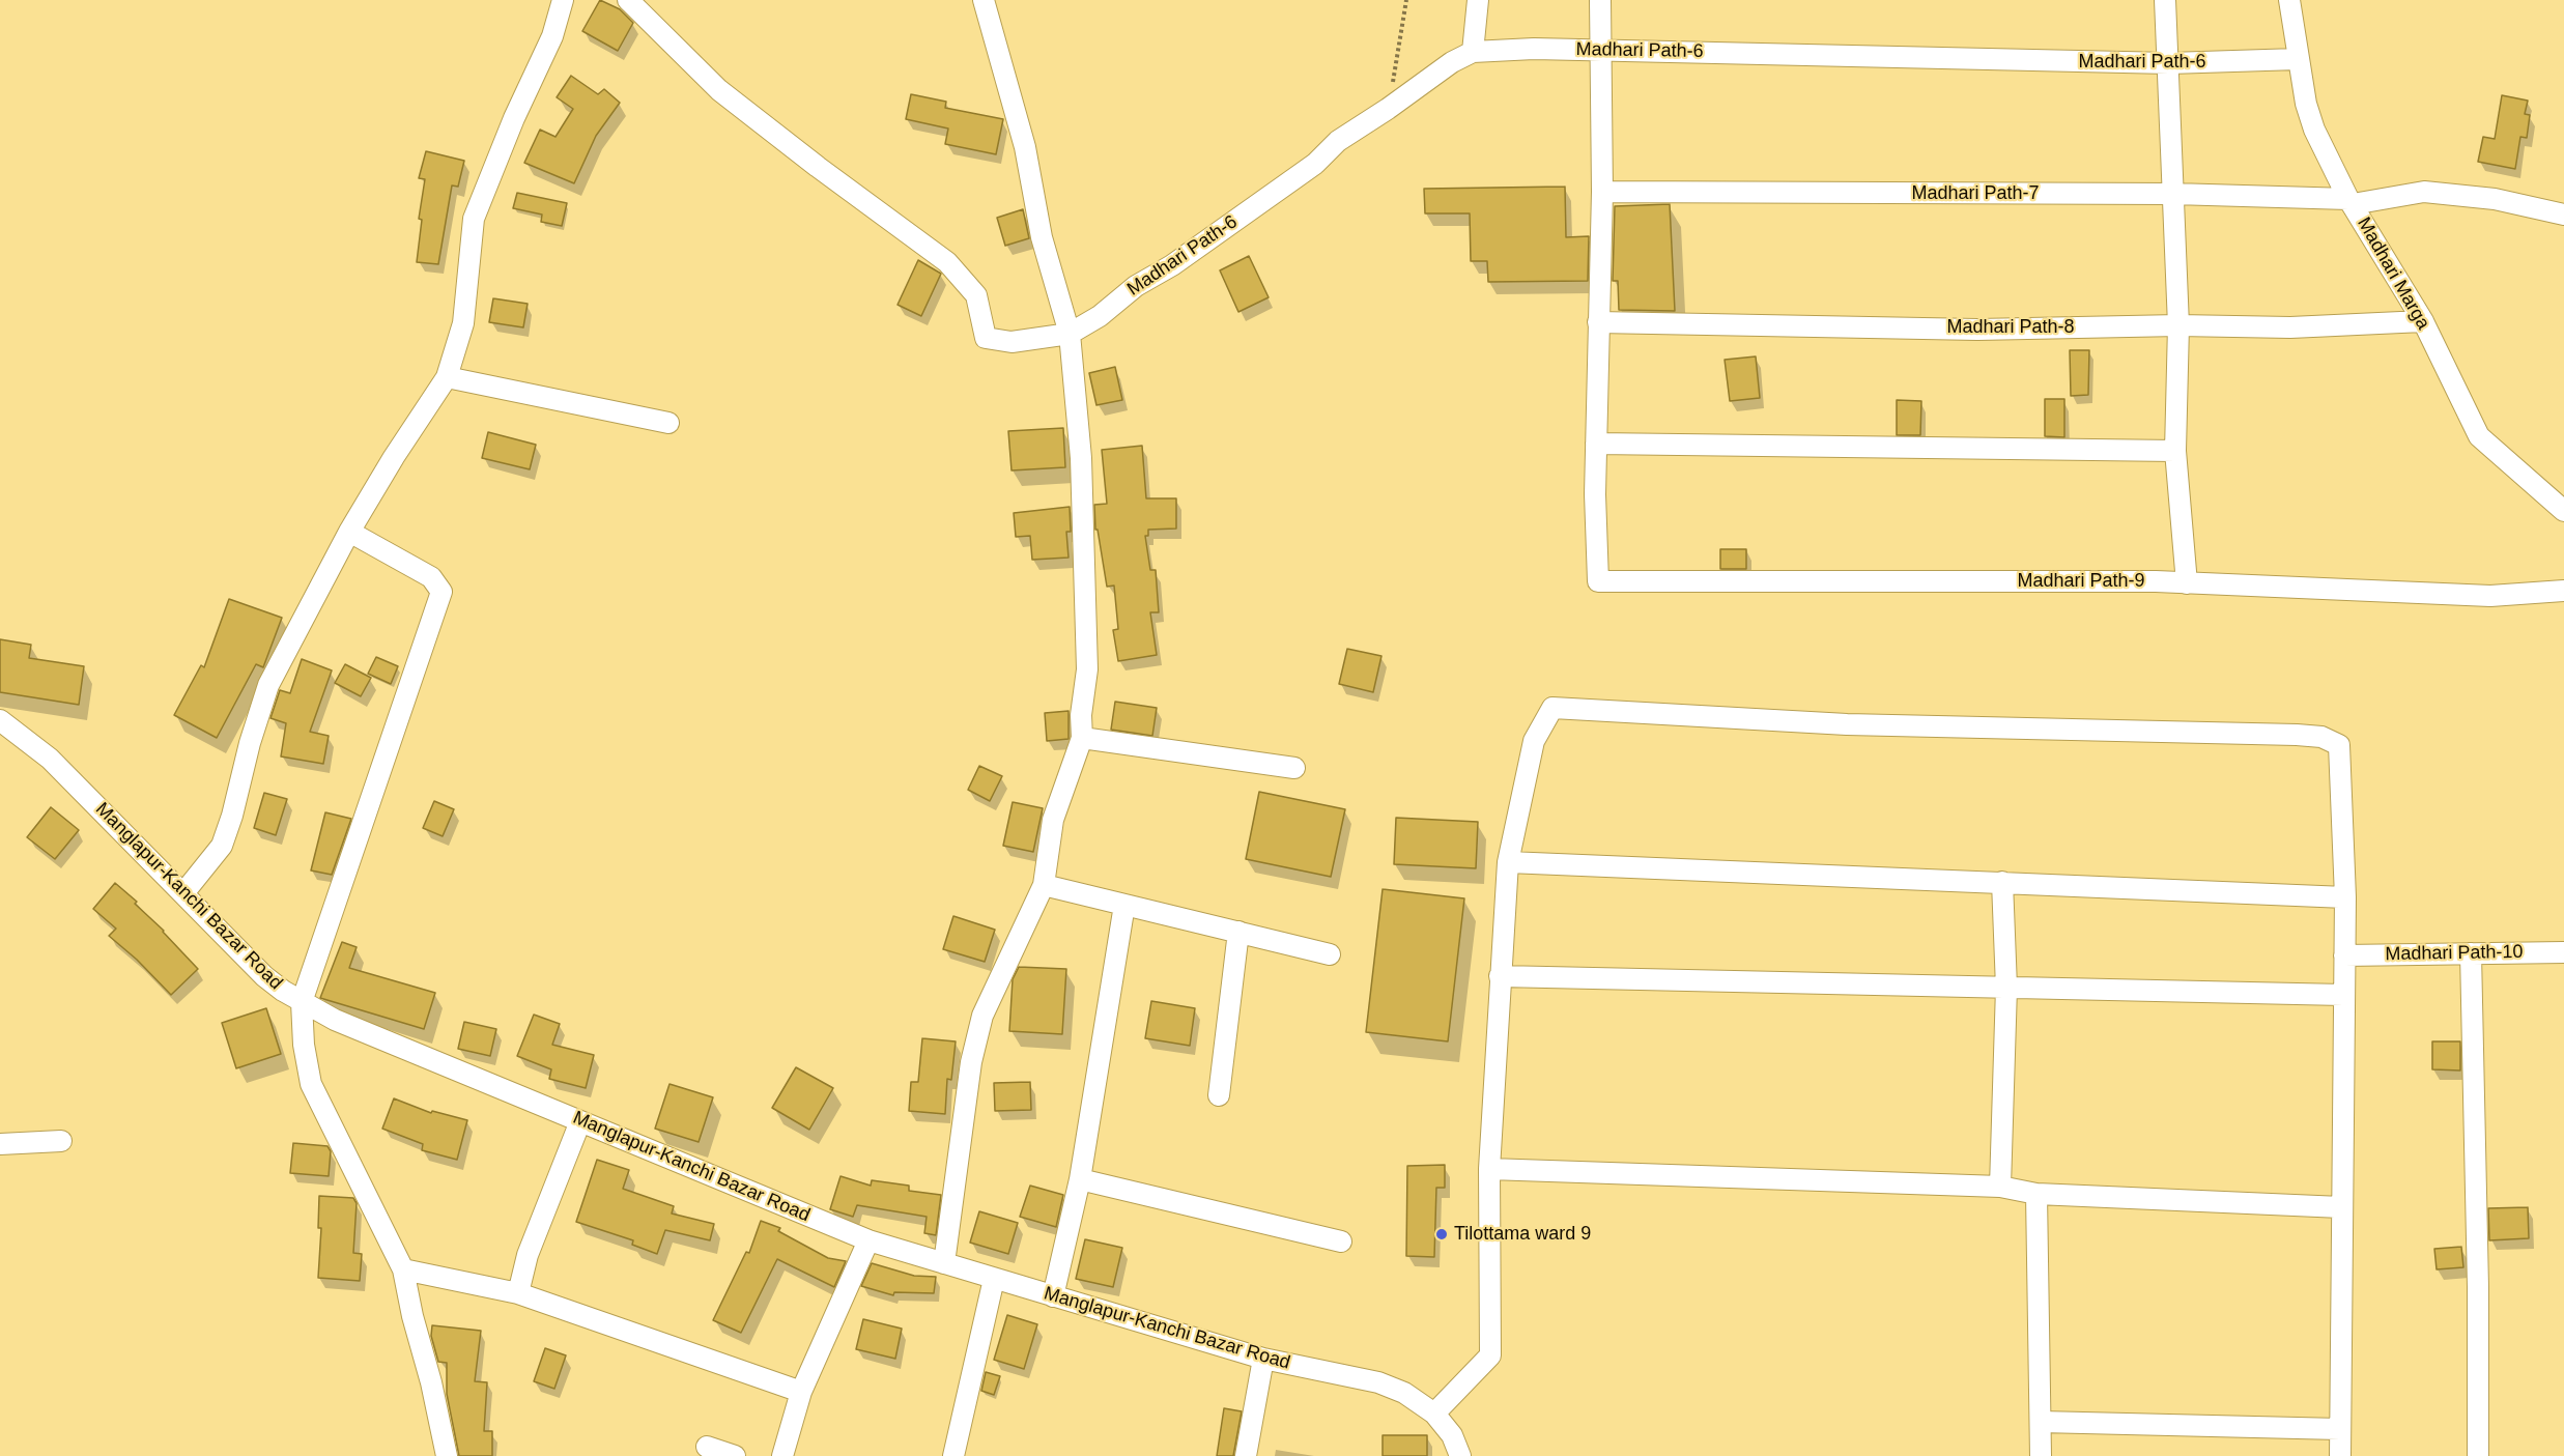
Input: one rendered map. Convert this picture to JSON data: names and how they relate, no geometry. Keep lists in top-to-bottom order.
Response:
{
  "streets": {
    "street": [
      "Madhari Path-6",
      "Madhari Path-7",
      "Madhari Marga",
      "Madhari Path-8",
      "Madhari Path-9",
      "Manglapur-Kanchi Bazar Road",
      "Madhari Path-10"
    ]
  },
  "crossings": [
    ["Madhari Path-6", "Madhari Marga"],
    ["Madhari Path-7", "Madhari Marga"],
    ["Madhari Marga", "Madhari Path-8"]
  ],
  "places": ["Tilottama ward 9"]
}
